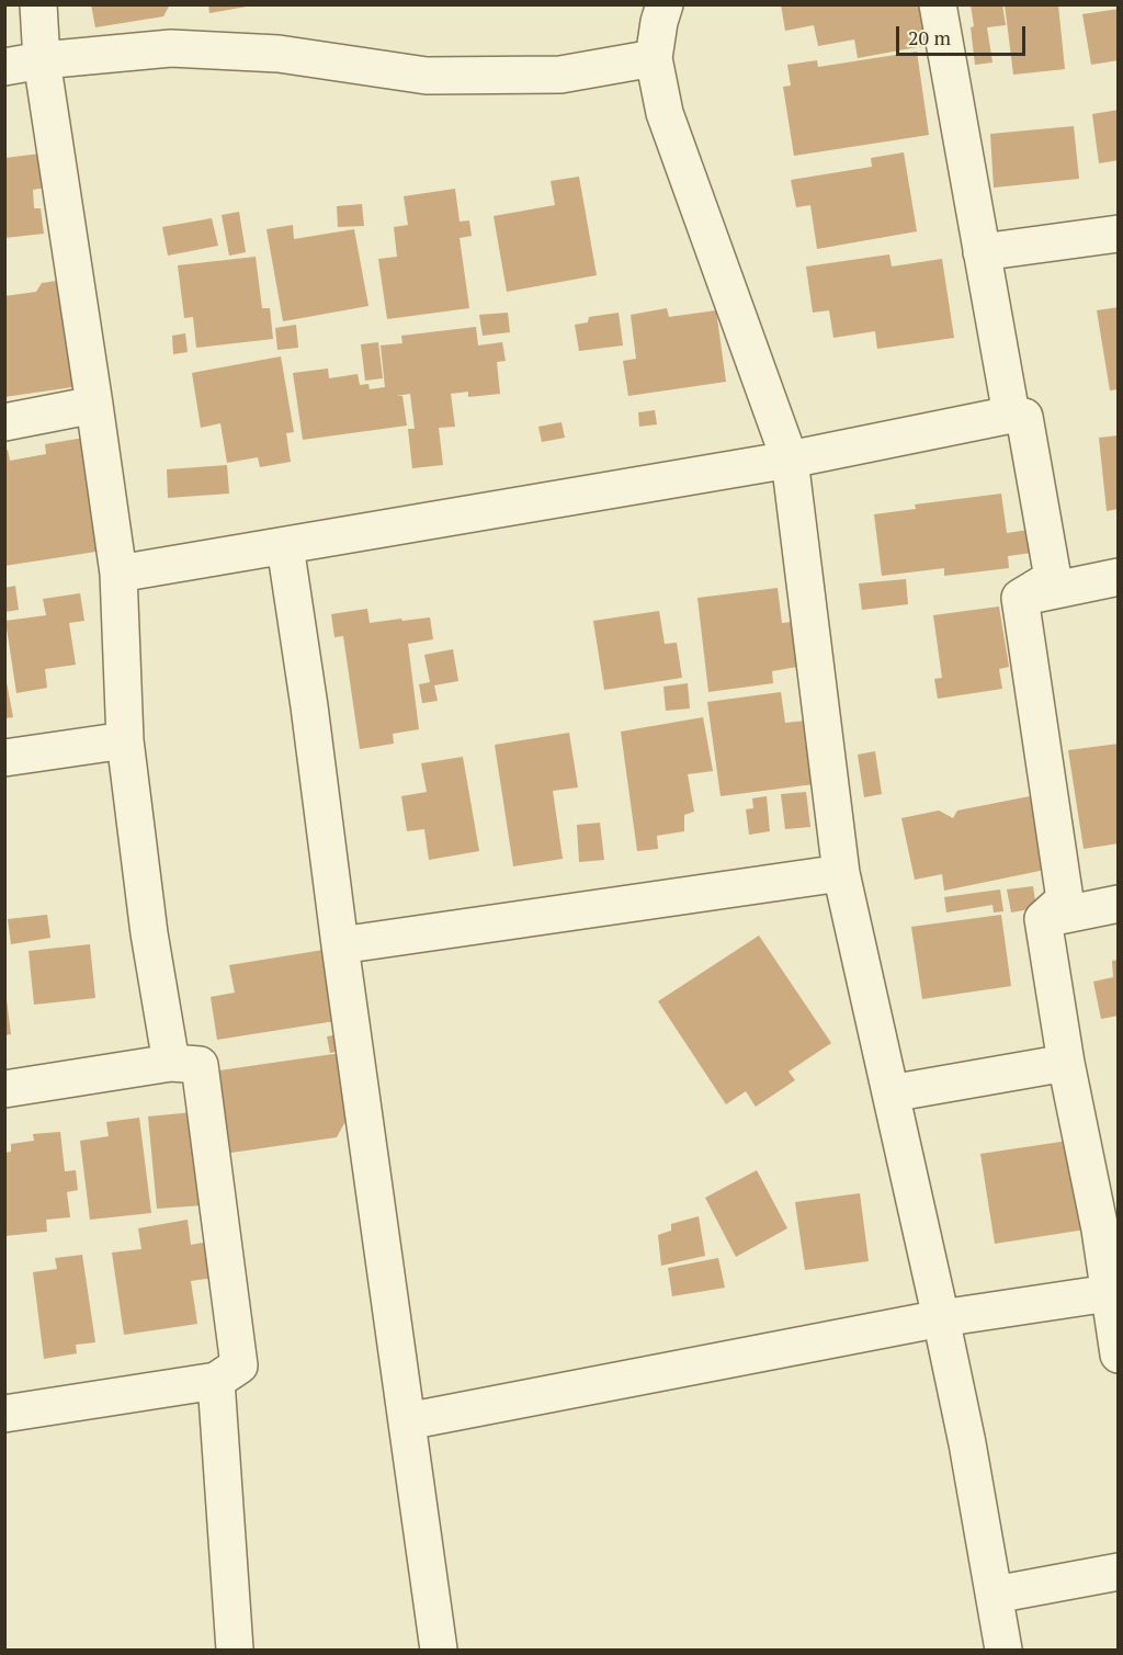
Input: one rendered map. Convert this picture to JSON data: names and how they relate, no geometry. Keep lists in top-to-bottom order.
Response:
{
  "scale_bar": "20 m"
}
